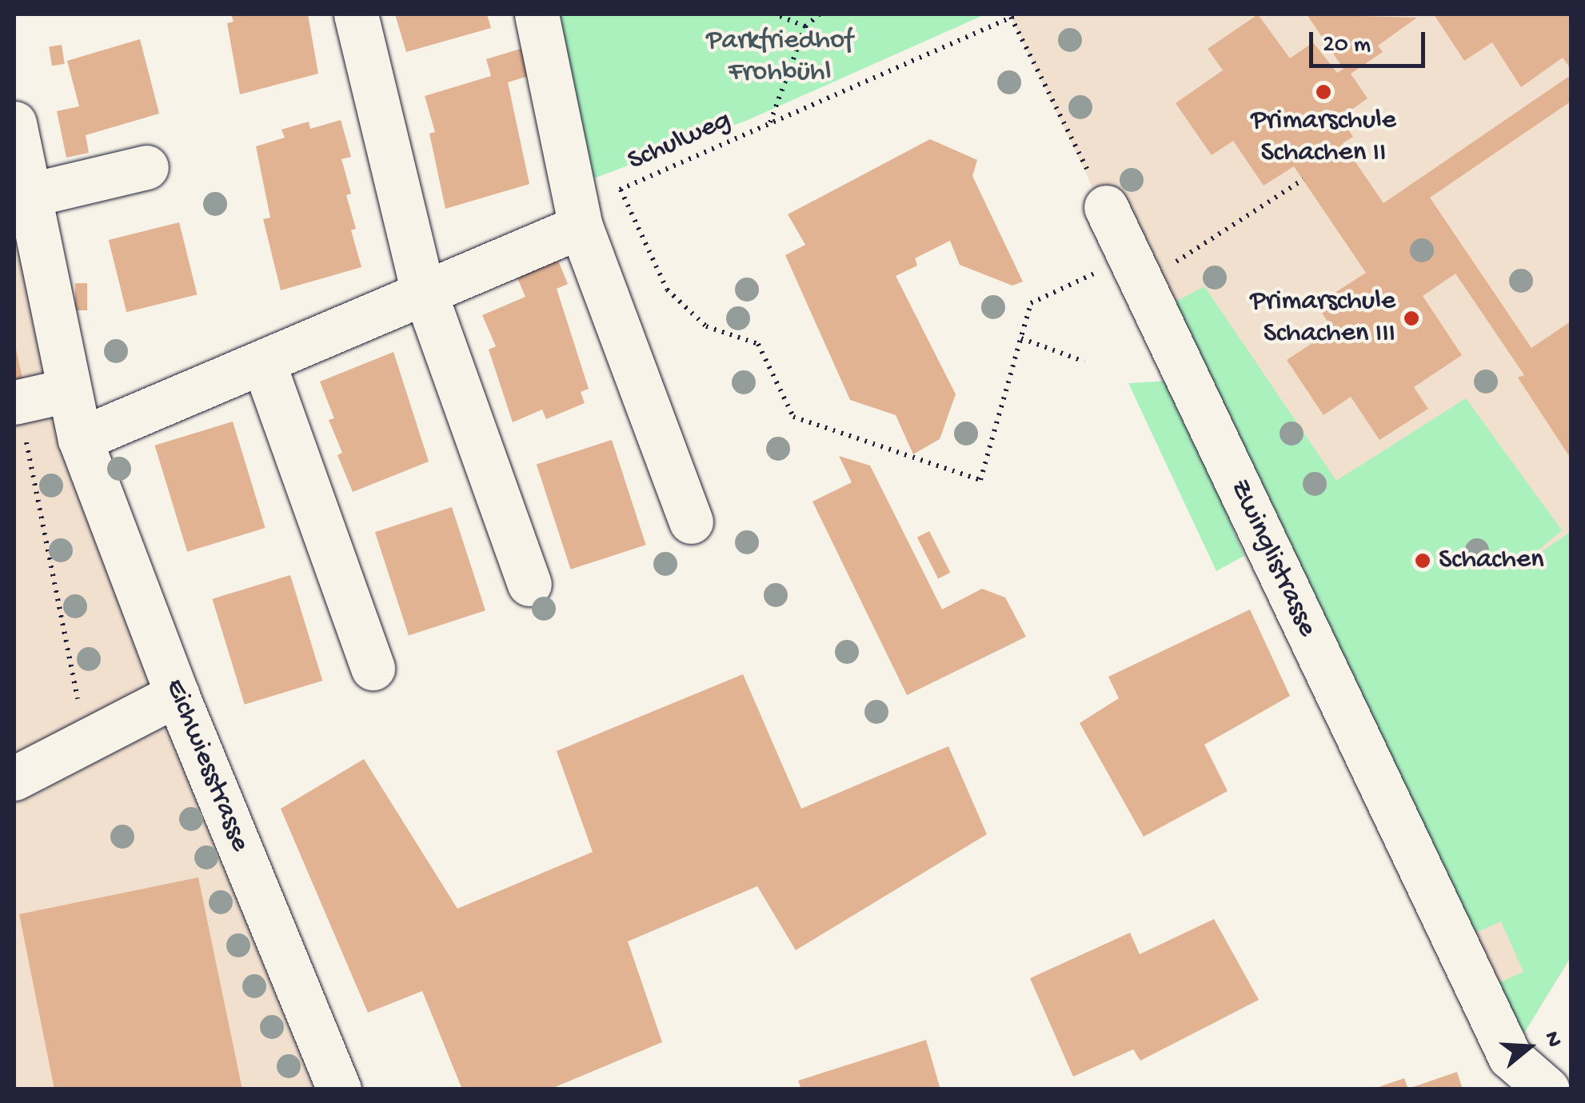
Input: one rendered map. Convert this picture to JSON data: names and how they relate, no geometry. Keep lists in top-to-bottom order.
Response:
{
  "streets": {
    "street": ["Zwinglistrasse", "Eichwiesstrasse"],
    "path": ["Schulweg"]
  },
  "parks": ["Parkfriedhof Frohbühl"],
  "places": ["Primarschule Schachen II", "Primarschule Schachen III", "Schachen"],
  "scale_bar": "20 m",
  "north": "right"
}
